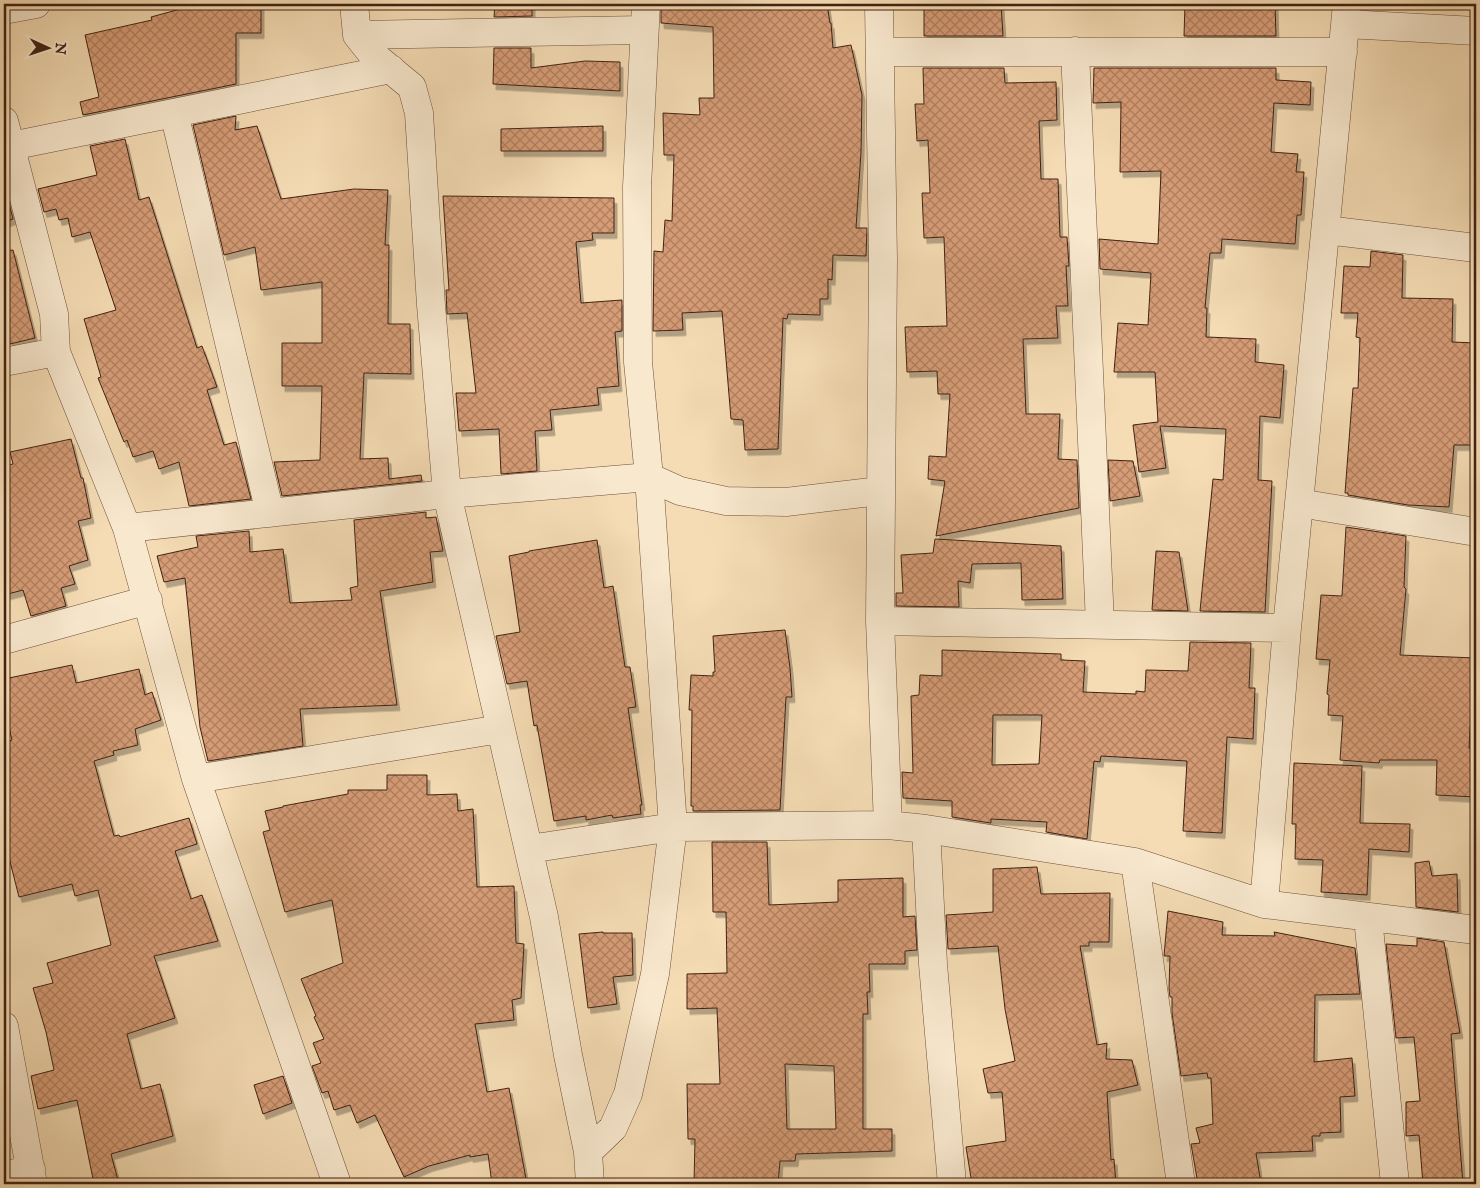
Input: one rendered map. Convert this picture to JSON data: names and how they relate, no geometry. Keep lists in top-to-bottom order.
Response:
{
  "north": "right"
}
